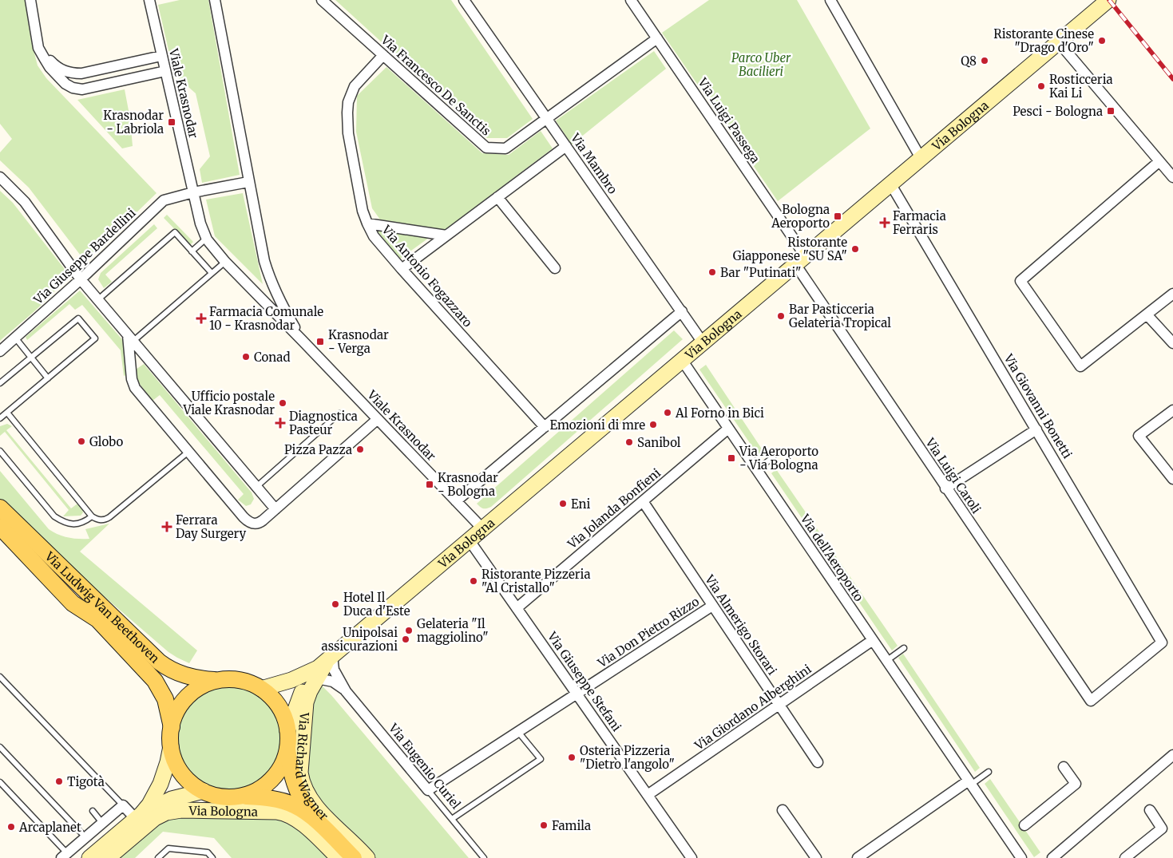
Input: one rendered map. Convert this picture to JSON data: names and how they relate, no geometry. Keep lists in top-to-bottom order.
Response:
{
  "streets": {
    "main road": ["Via Bologna", "Via Ludwig Van Beethoven", "Via Richard Wagner"],
    "street": [
      "Via Francesco De Sanctis",
      "Viale Krasnodar",
      "Via Luigi Passega",
      "Via Mambro",
      "Via Giuseppe Bardellini",
      "Via Antonio Fogazzaro",
      "Via Giovanni Bonetti",
      "Via Luigi Caroli",
      "Via Jolanda Bonfieni",
      "Via dell'Aeroporto",
      "Via Almerigo Storari",
      "Via Don Pietro Rizzo",
      "Via Giuseppe Stefani",
      "Via Giordano Alberghini",
      "Via Eugenio Curiel"
    ]
  },
  "crossings": [
    ["Via Francesco De Sanctis", "Via Luigi Passega"],
    ["Via Francesco De Sanctis", "Via Mambro"],
    ["Via Francesco De Sanctis", "Via Antonio Fogazzaro"],
    ["Viale Krasnodar", "Via Bologna"],
    ["Viale Krasnodar", "Via Giuseppe Bardellini"],
    ["Via Luigi Passega", "Via Bologna"],
    ["Via Luigi Passega", "Via Luigi Caroli"],
    ["Via Bologna", "Via Mambro"],
    ["Via Bologna", "Via Giovanni Bonetti"],
    ["Via Bologna", "Via Luigi Caroli"],
    ["Via Bologna", "Via dell'Aeroporto"],
    ["Via Bologna", "Via Ludwig Van Beethoven"],
    ["Via Bologna", "Via Giuseppe Stefani"],
    ["Via Bologna", "Via Richard Wagner"],
    ["Via Bologna", "Via Eugenio Curiel"],
    ["Via Giovanni Bonetti", "Via Luigi Caroli"],
    ["Via Jolanda Bonfieni", "Via dell'Aeroporto"],
    ["Via Jolanda Bonfieni", "Via Almerigo Storari"],
    ["Via Jolanda Bonfieni", "Via Giuseppe Stefani"],
    ["Via dell'Aeroporto", "Via Giordano Alberghini"],
    ["Via Ludwig Van Beethoven", "Via Richard Wagner"],
    ["Via Almerigo Storari", "Via Don Pietro Rizzo"],
    ["Via Almerigo Storari", "Via Giordano Alberghini"],
    ["Via Don Pietro Rizzo", "Via Giuseppe Stefani"],
    ["Via Don Pietro Rizzo", "Via Eugenio Curiel"],
    ["Via Giuseppe Stefani", "Via Giordano Alberghini"],
    ["Via Richard Wagner", "Via Eugenio Curiel"]
  ],
  "parks": ["Parco Uber Bacilieri"],
  "places": {
    "other": [
      "Ristorante Cinese \"Drago d'Oro\"",
      "Q8",
      "Rosticceria Kai Li",
      "Ristorante Giapponese \"SU SA\"",
      "Bar \"Putinati\"",
      "Bar Pasticceria Gelateria Tropical",
      "Conad",
      "Ufficio postale Viale Krasnodar",
      "Al Forno in Bici",
      "Emozioni di mre",
      "Globo",
      "Sanibol",
      "Pizza Pazza",
      "Eni",
      "Ristorante Pizzeria \"Al Cristallo\"",
      "Hotel Il Duca d'Este",
      "Gelateria \"Il maggiolino\"",
      "Unipolsai assicurazioni",
      "Osteria Pizzeria \"Dietro l'angolo\"",
      "Tigotà",
      "Famila",
      "Arcaplanet"
    ],
    "transit": [
      "Pesci - Bologna",
      "Krasnodar - Labriola",
      "Bologna Aeroporto",
      "Krasnodar - Verga",
      "Via Aeroporto - Via Bologna",
      "Krasnodar - Bologna"
    ],
    "health": [
      "Farmacia Ferraris",
      "Farmacia Comunale 10 - Krasnodar",
      "Diagnostica Pasteur",
      "Ferrara Day Surgery"
    ]
  }
}
